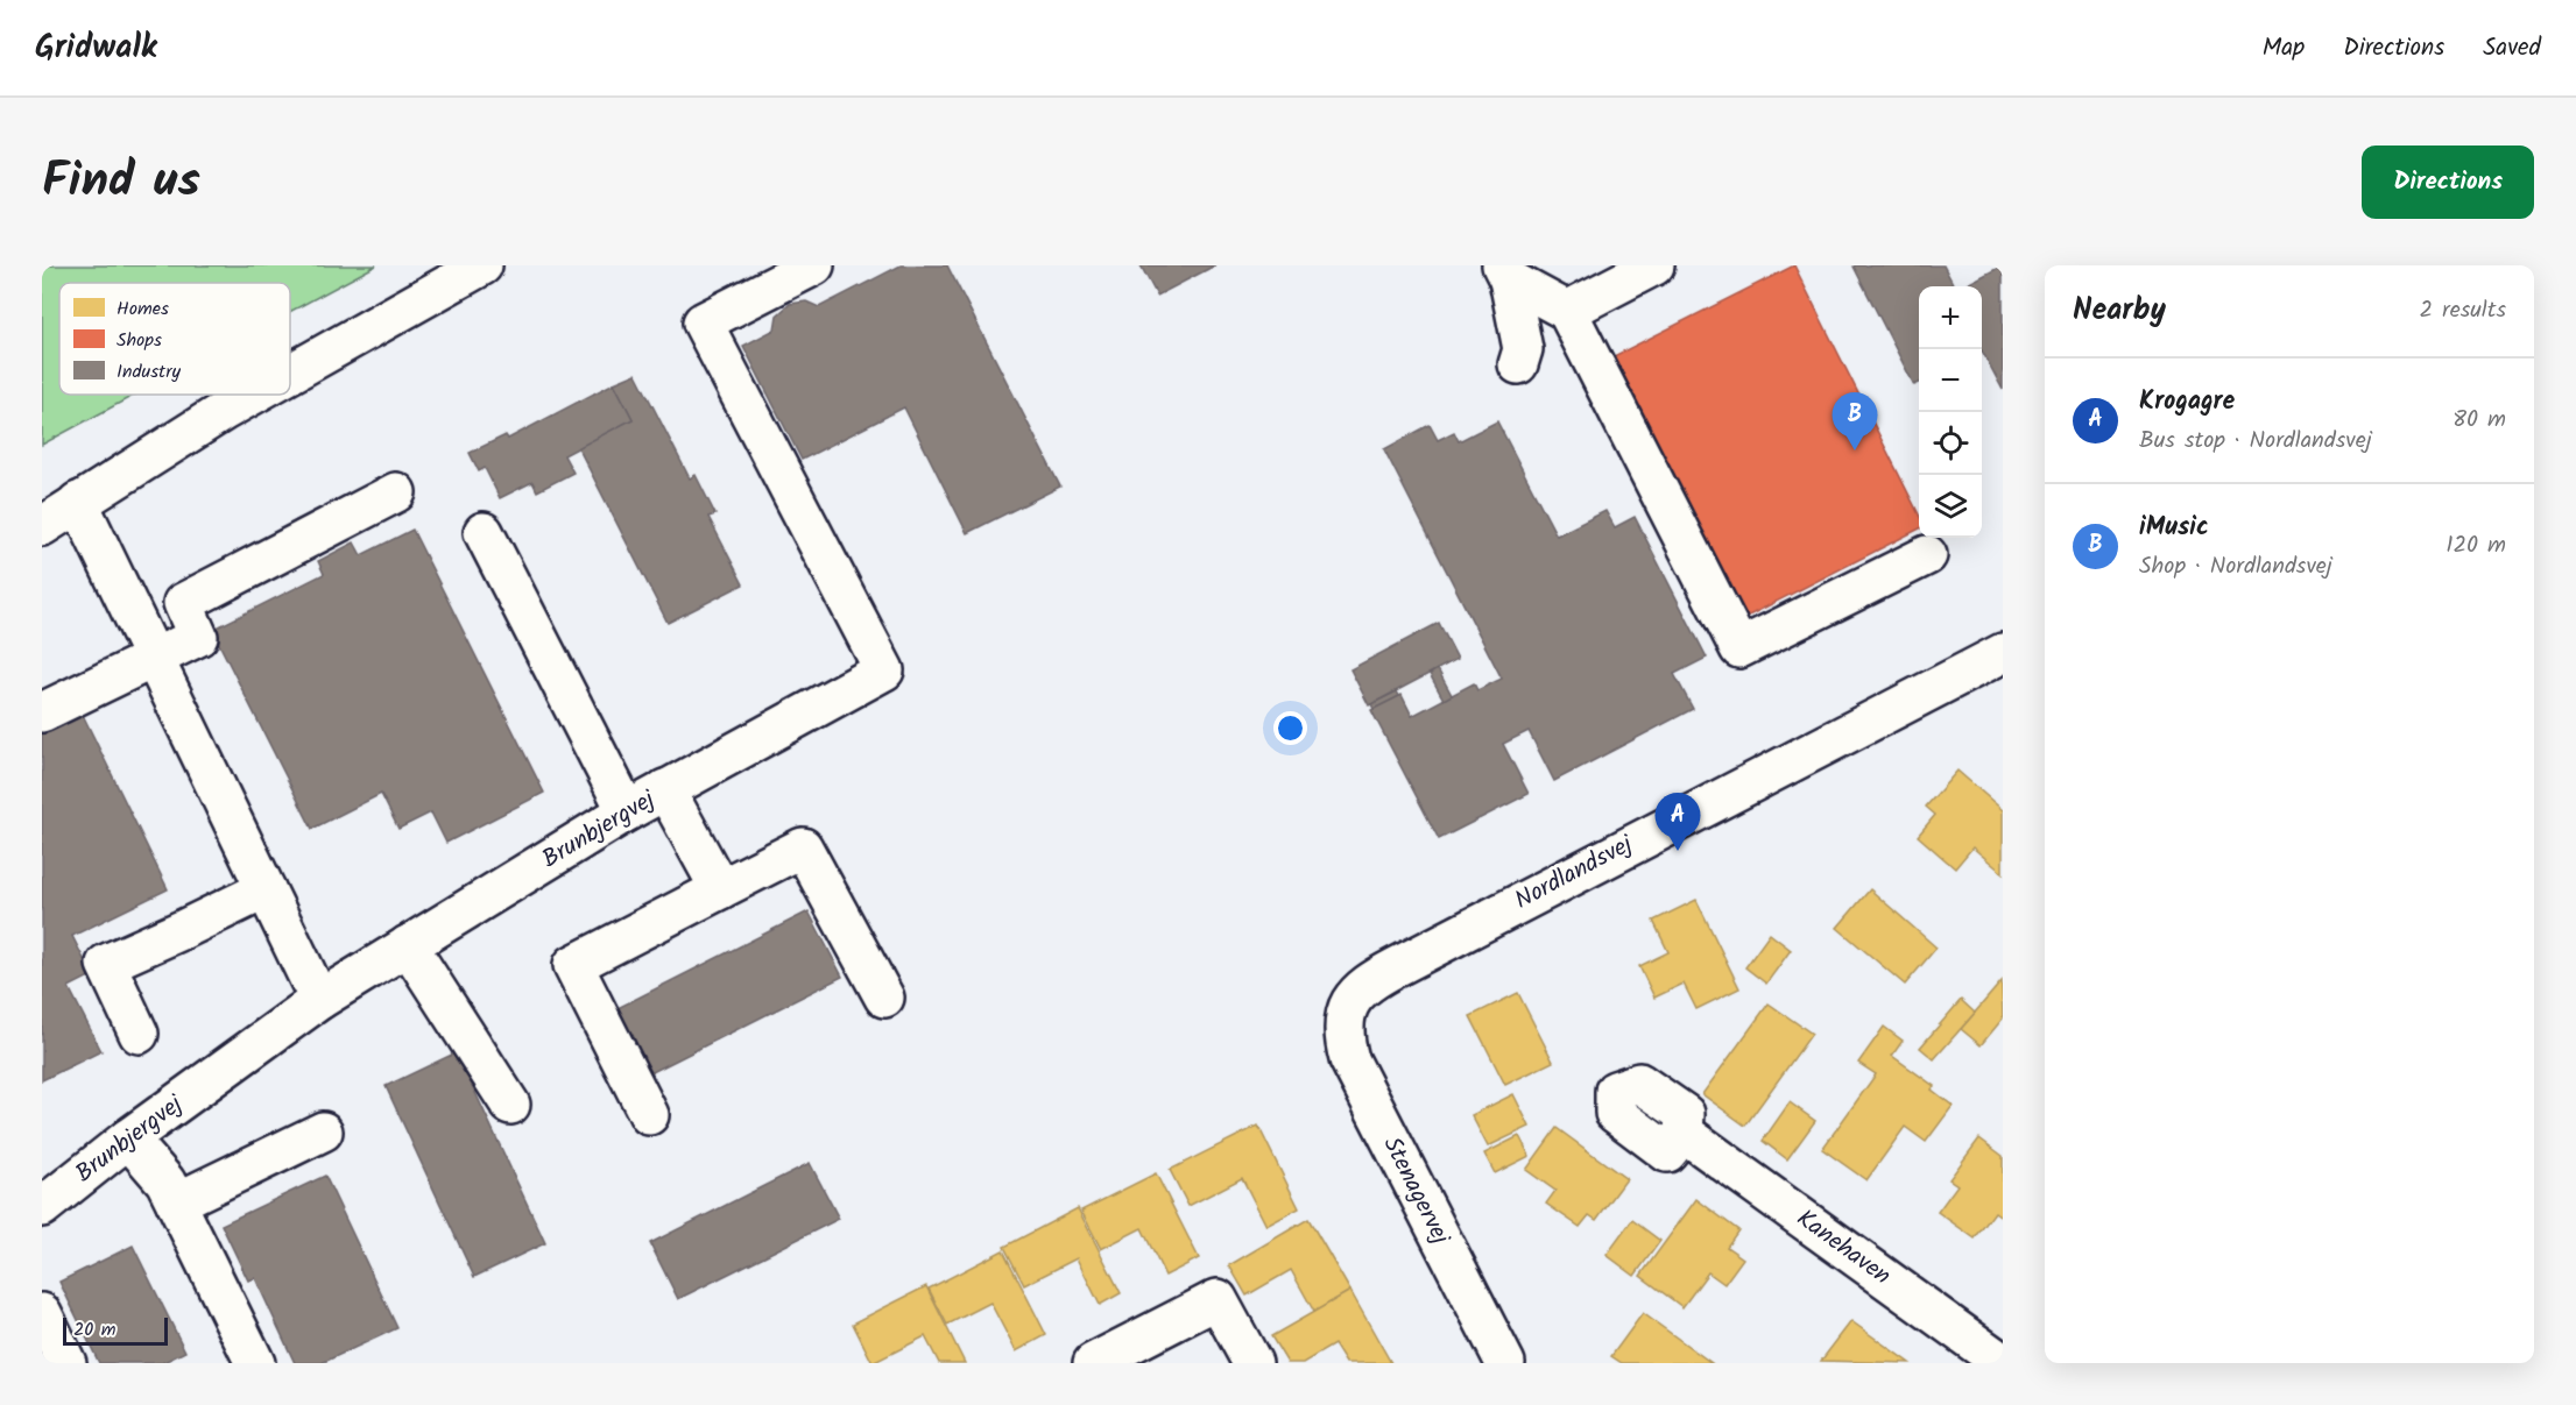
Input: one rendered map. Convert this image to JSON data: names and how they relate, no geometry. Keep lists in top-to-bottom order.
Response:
{
  "streets": {
    "street": [
      "Brunbjergvej",
      "Nordlandsvej",
      "Stenagervej",
      "Kanehaven"
    ]
  },
  "crossings": [
    ["Nordlandsvej", "Stenagervej"]
  ],
  "legend": ["Homes", "Shops", "Industry"],
  "scale_bar": "20 m",
  "page": {
    "header": "Gridwalk",
    "nav": ["Map", "Directions", "Saved"],
    "title": "Find us",
    "buttons": "Directions",
    "heading": ["Nearby", "2 results"],
    "map_buttons": ["+", "−"],
    "list": [
      {
        "mark": "A",
        "name": "Krogagre",
        "note": "Bus stop · Nordlandsvej",
        "value": "80 m"
      },
      {
        "mark": "B",
        "name": "iMusic",
        "note": "Shop · Nordlandsvej",
        "value": "120 m"
      }
    ],
    "pins": ["B", "A"],
    "scale": "20 m"
  }
}
